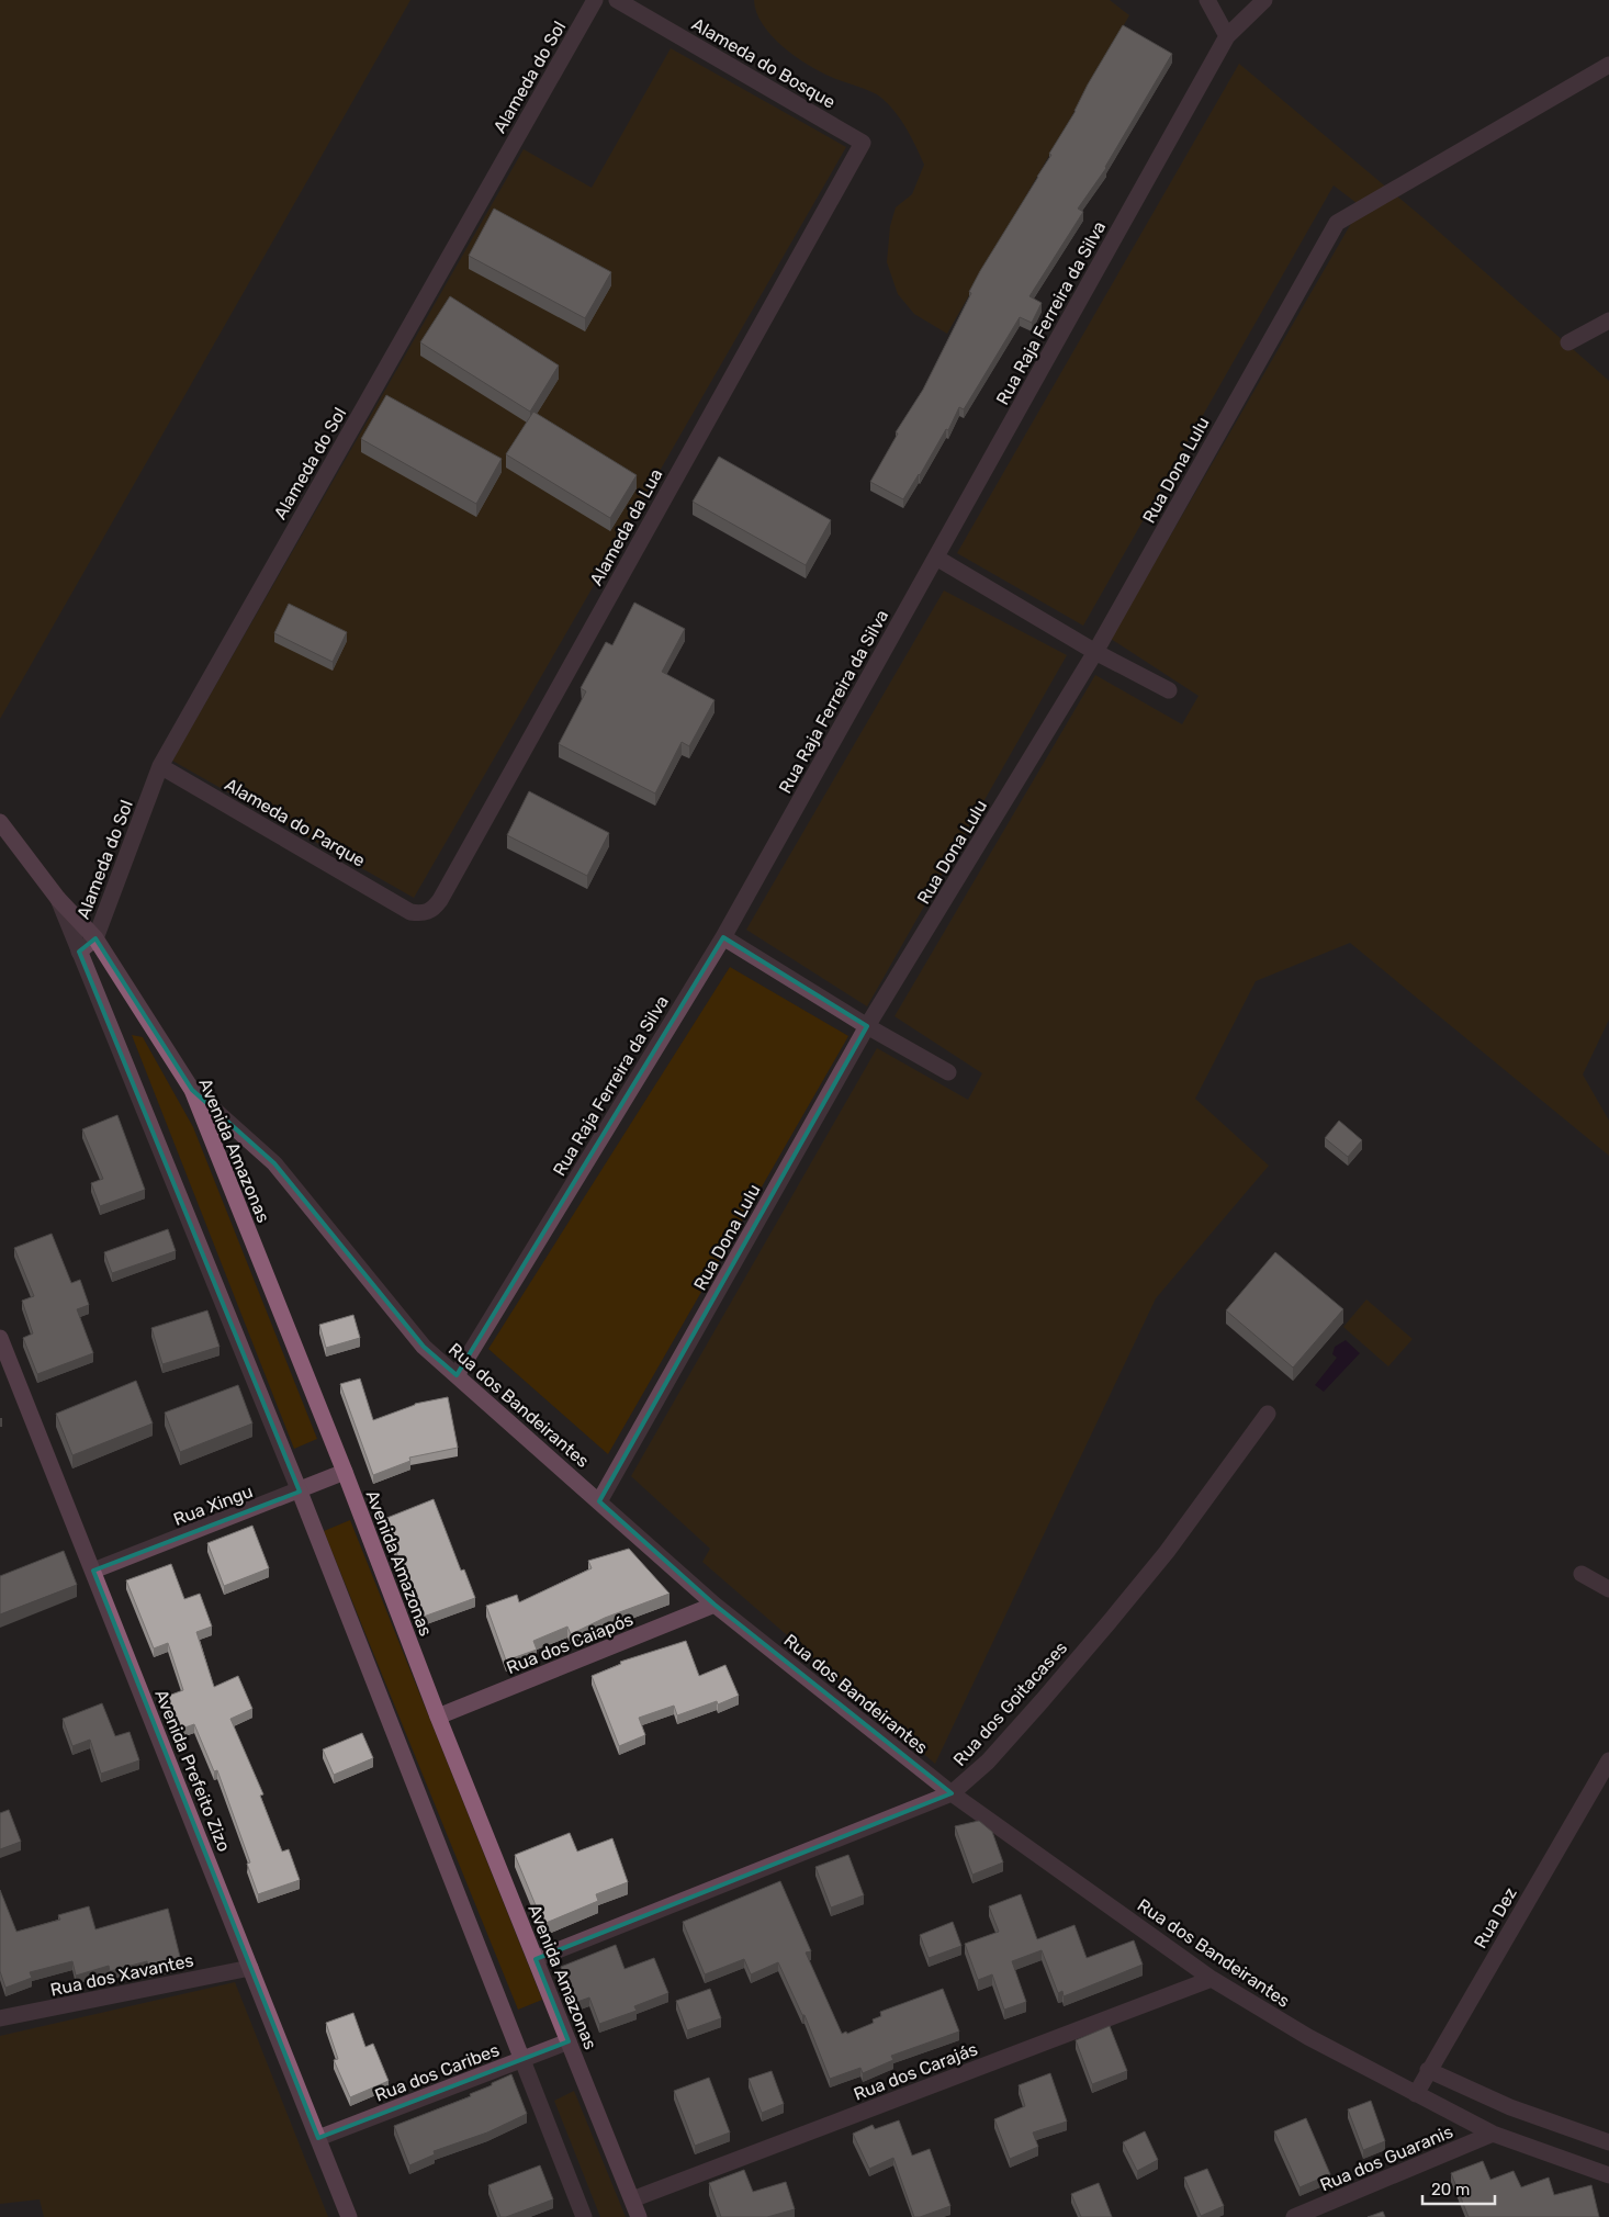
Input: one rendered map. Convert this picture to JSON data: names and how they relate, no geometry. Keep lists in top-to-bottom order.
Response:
{
  "streets": {
    "main road": ["Avenida Amazonas", "Avenida Prefeito Zizo"],
    "street": [
      "Alameda do Bosque",
      "Alameda do Sol",
      "Rua Raja Ferreira da Silva",
      "Rua Dona Lulu",
      "Alameda da Lua",
      "Alameda do Parque",
      "Rua dos Bandeirantes",
      "Rua Xingu",
      "Rua dos Caiapós",
      "Rua dos Goitacases",
      "Rua Dez",
      "Rua dos Xavantes",
      "Rua dos Carajás",
      "Rua dos Caribes",
      "Rua dos Guaranis"
    ]
  },
  "crossings": [
    ["Alameda do Bosque", "Alameda da Lua"],
    ["Alameda do Sol", "Alameda do Parque"],
    ["Alameda do Sol", "Avenida Amazonas"],
    ["Rua Raja Ferreira da Silva", "Rua dos Bandeirantes"],
    ["Rua Dona Lulu", "Rua dos Bandeirantes"],
    ["Alameda da Lua", "Alameda do Parque"],
    ["Avenida Amazonas", "Rua dos Bandeirantes"],
    ["Avenida Amazonas", "Rua Xingu"],
    ["Avenida Amazonas", "Rua dos Caiapós"],
    ["Avenida Amazonas", "Rua dos Goitacases"],
    ["Avenida Amazonas", "Rua dos Carajás"],
    ["Avenida Amazonas", "Rua dos Caribes"],
    ["Rua dos Bandeirantes", "Rua dos Caiapós"],
    ["Rua dos Bandeirantes", "Rua dos Goitacases"],
    ["Rua dos Bandeirantes", "Rua Dez"],
    ["Rua dos Bandeirantes", "Rua dos Carajás"],
    ["Rua dos Bandeirantes", "Rua dos Guaranis"],
    ["Rua Xingu", "Avenida Prefeito Zizo"],
    ["Avenida Prefeito Zizo", "Rua dos Xavantes"],
    ["Avenida Prefeito Zizo", "Rua dos Caribes"]
  ],
  "scale_bar": "20 m"
}
